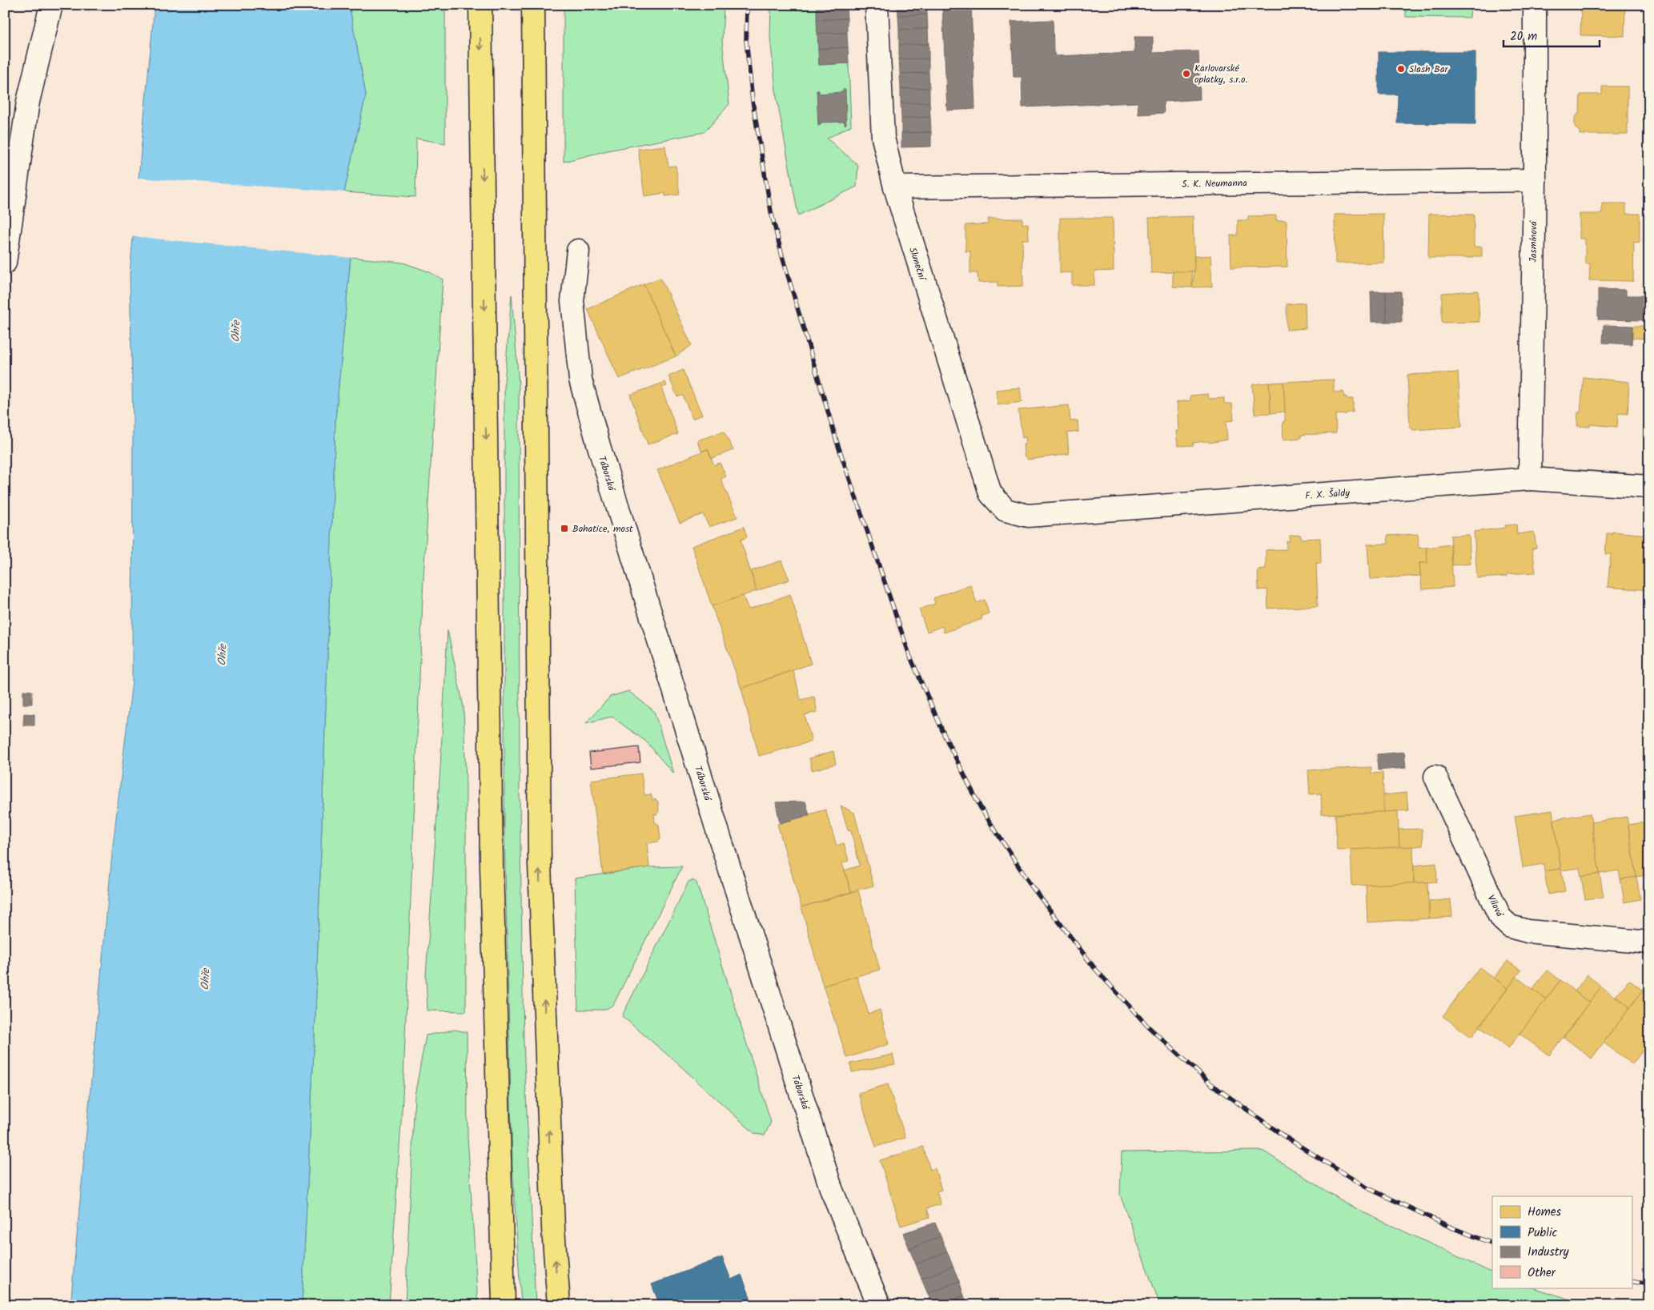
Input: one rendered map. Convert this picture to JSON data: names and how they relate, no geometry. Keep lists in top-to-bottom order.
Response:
{
  "streets": {
    "street": [
      "S. K. Neumanna",
      "Jasmínová",
      "Sluneční",
      "Táborská",
      "F. X. Šaldy",
      "Vilová"
    ]
  },
  "crossings": [
    ["S. K. Neumanna", "Jasmínová"],
    ["S. K. Neumanna", "Sluneční"],
    ["Jasmínová", "F. X. Šaldy"],
    ["Sluneční", "F. X. Šaldy"]
  ],
  "water": ["Ohře"],
  "places": {
    "other": ["Slash Bar", "Karlovarské oplatky, s.r.o."],
    "transit": ["Bohatice, most"]
  },
  "legend": [
    "Homes",
    "Public",
    "Industry",
    "Other"
  ],
  "scale_bar": "20 m"
}
